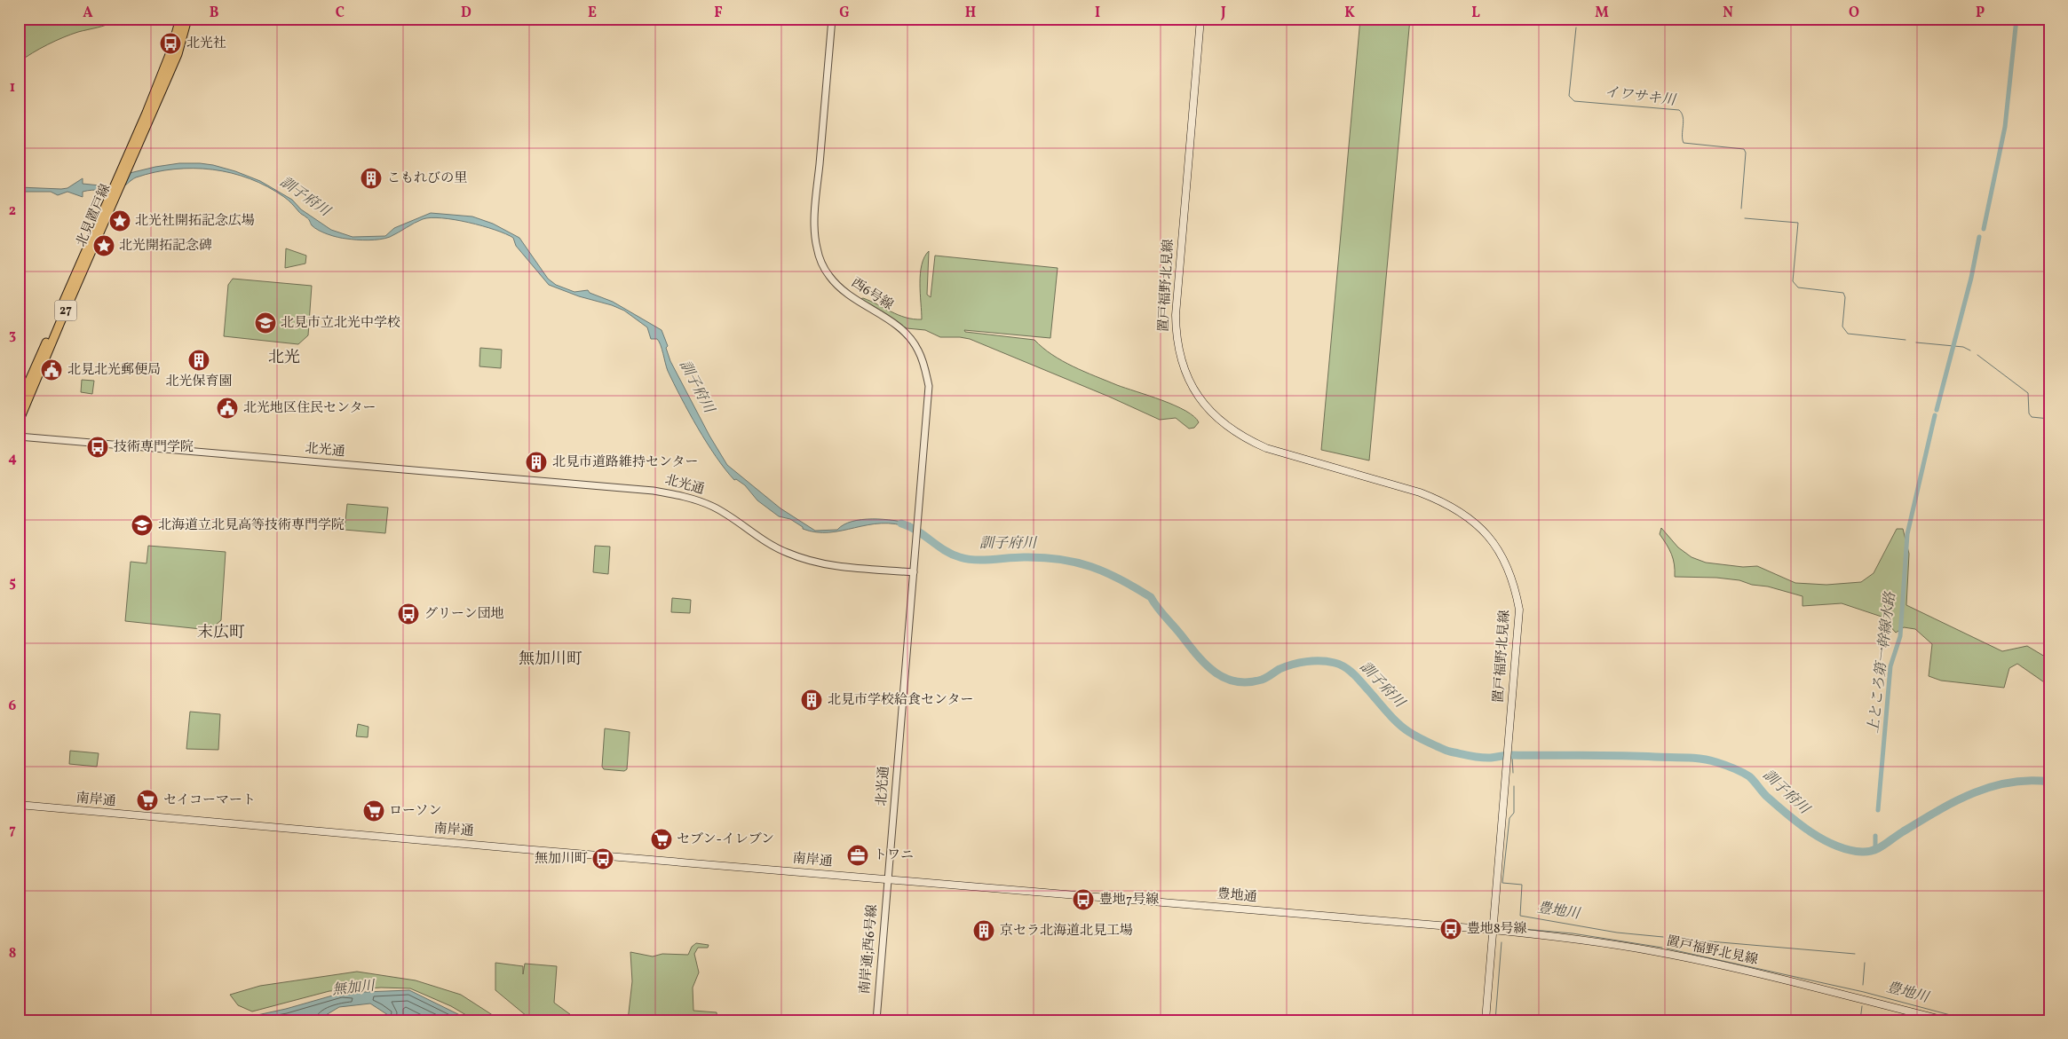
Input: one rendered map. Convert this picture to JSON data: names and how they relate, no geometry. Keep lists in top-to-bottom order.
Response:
{
  "streets": {
    "main road": [
      "北見置戸線",
      "置戸福野北見線",
      "27",
      "南岸通",
      "豊地通"
    ],
    "street": ["西6号線", "北光通", "南岸通;西6号線"]
  },
  "crossings": [
    ["置戸福野北見線", "豊地通"],
    ["西6号線", "北光通"],
    ["北光通", "南岸通"],
    ["北光通", "豊地通"],
    ["北光通", "南岸通;西6号線"],
    ["南岸通", "豊地通"],
    ["南岸通", "南岸通;西6号線"],
    ["豊地通", "南岸通;西6号線"]
  ],
  "districts": ["北光", "末広町", "無加川町"],
  "water": [
    "イワサキ川",
    "訓子府川",
    "上ところ第一幹線水路",
    "豊地川",
    "無加川"
  ],
  "places": {
    "bus stop": [
      "北光社",
      "技術専門学院",
      "グリーン団地",
      "無加川町",
      "豊地7号線",
      "豊地8号線"
    ],
    "building": [
      "こもれびの里",
      "北光保育園",
      "北見市道路維持センター",
      "北見市学校給食センター",
      "京セラ北海道北見工場"
    ],
    "place": ["北光社開拓記念広場", "北光開拓記念碑"],
    "school or university": ["北見市立北光中学校", "北海道立北見高等技術専門学院"],
    "public building": ["北見北光郵便局", "北光地区住民センター"],
    "supermarket": ["セイコーマート", "ローソン", "セブン-イレブン"],
    "office": ["トワニ"]
  },
  "grid": {
    "columns": [
      "A",
      "B",
      "C",
      "D",
      "E",
      "F",
      "G",
      "H",
      "I",
      "J",
      "K",
      "L",
      "M",
      "N",
      "O",
      "P"
    ],
    "rows": [
      "1",
      "2",
      "3",
      "4",
      "5",
      "6",
      "7",
      "8"
    ]
  }
}
